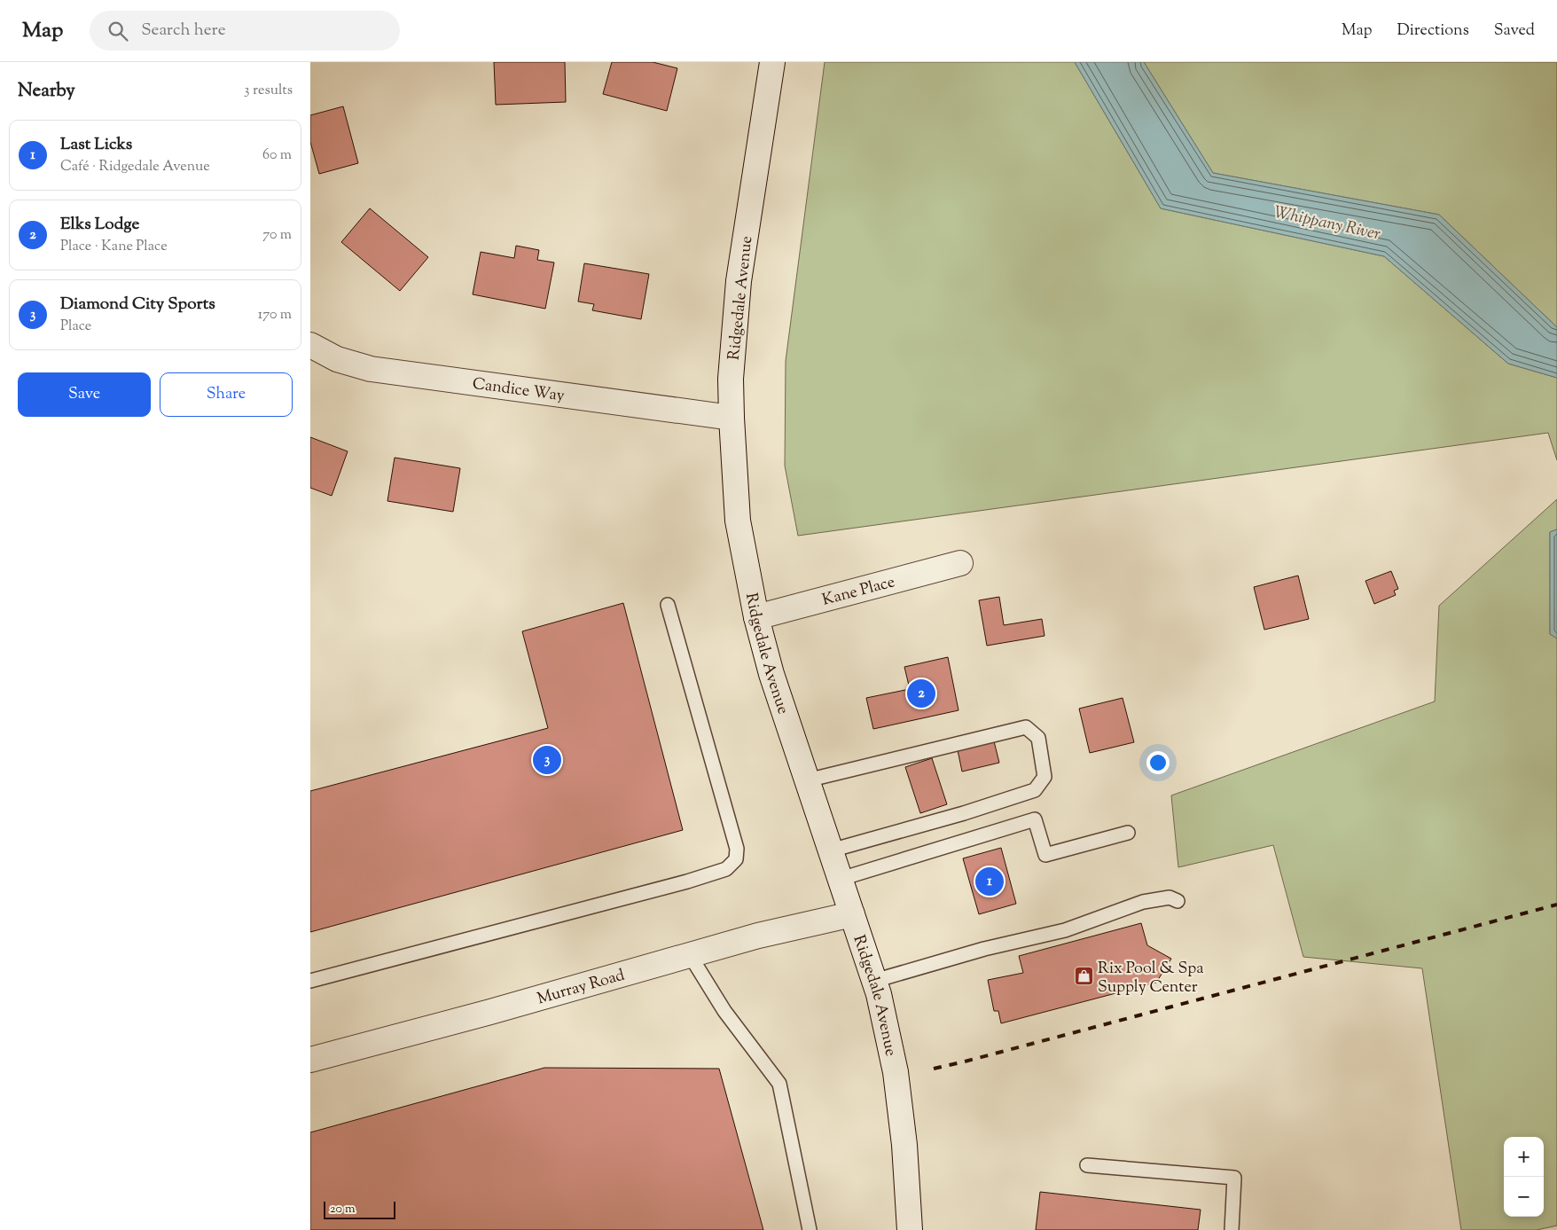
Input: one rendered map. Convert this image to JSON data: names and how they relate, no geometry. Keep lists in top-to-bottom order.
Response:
{
  "streets": {
    "main road": [
      "Ridgedale Avenue",
      "Candice Way",
      "Kane Place",
      "Murray Road"
    ]
  },
  "crossings": [
    ["Ridgedale Avenue", "Candice Way"],
    ["Ridgedale Avenue", "Kane Place"],
    ["Ridgedale Avenue", "Murray Road"]
  ],
  "water": ["Whippany River"],
  "places": {
    "shop": ["Rix Pool & Spa Supply Center"]
  },
  "scale_bar": "20 m",
  "page": {
    "header": "Map",
    "search": "Search here",
    "nav": ["Map", "Directions", "Saved"],
    "heading": ["Nearby", "3 results"],
    "list": [
      {
        "mark": "1",
        "name": "Last Licks",
        "note": "Café · Ridgedale Avenue",
        "value": "60 m"
      },
      {
        "mark": "2",
        "name": "Elks Lodge",
        "note": "Place · Kane Place",
        "value": "70 m"
      },
      {
        "mark": "3",
        "name": "Diamond City Sports",
        "note": "Place",
        "value": "170 m"
      }
    ],
    "buttons": ["Save", "Share"],
    "pins": ["2", "3", "1"],
    "map_buttons": ["+", "−"],
    "scale": "20 m"
  }
}
